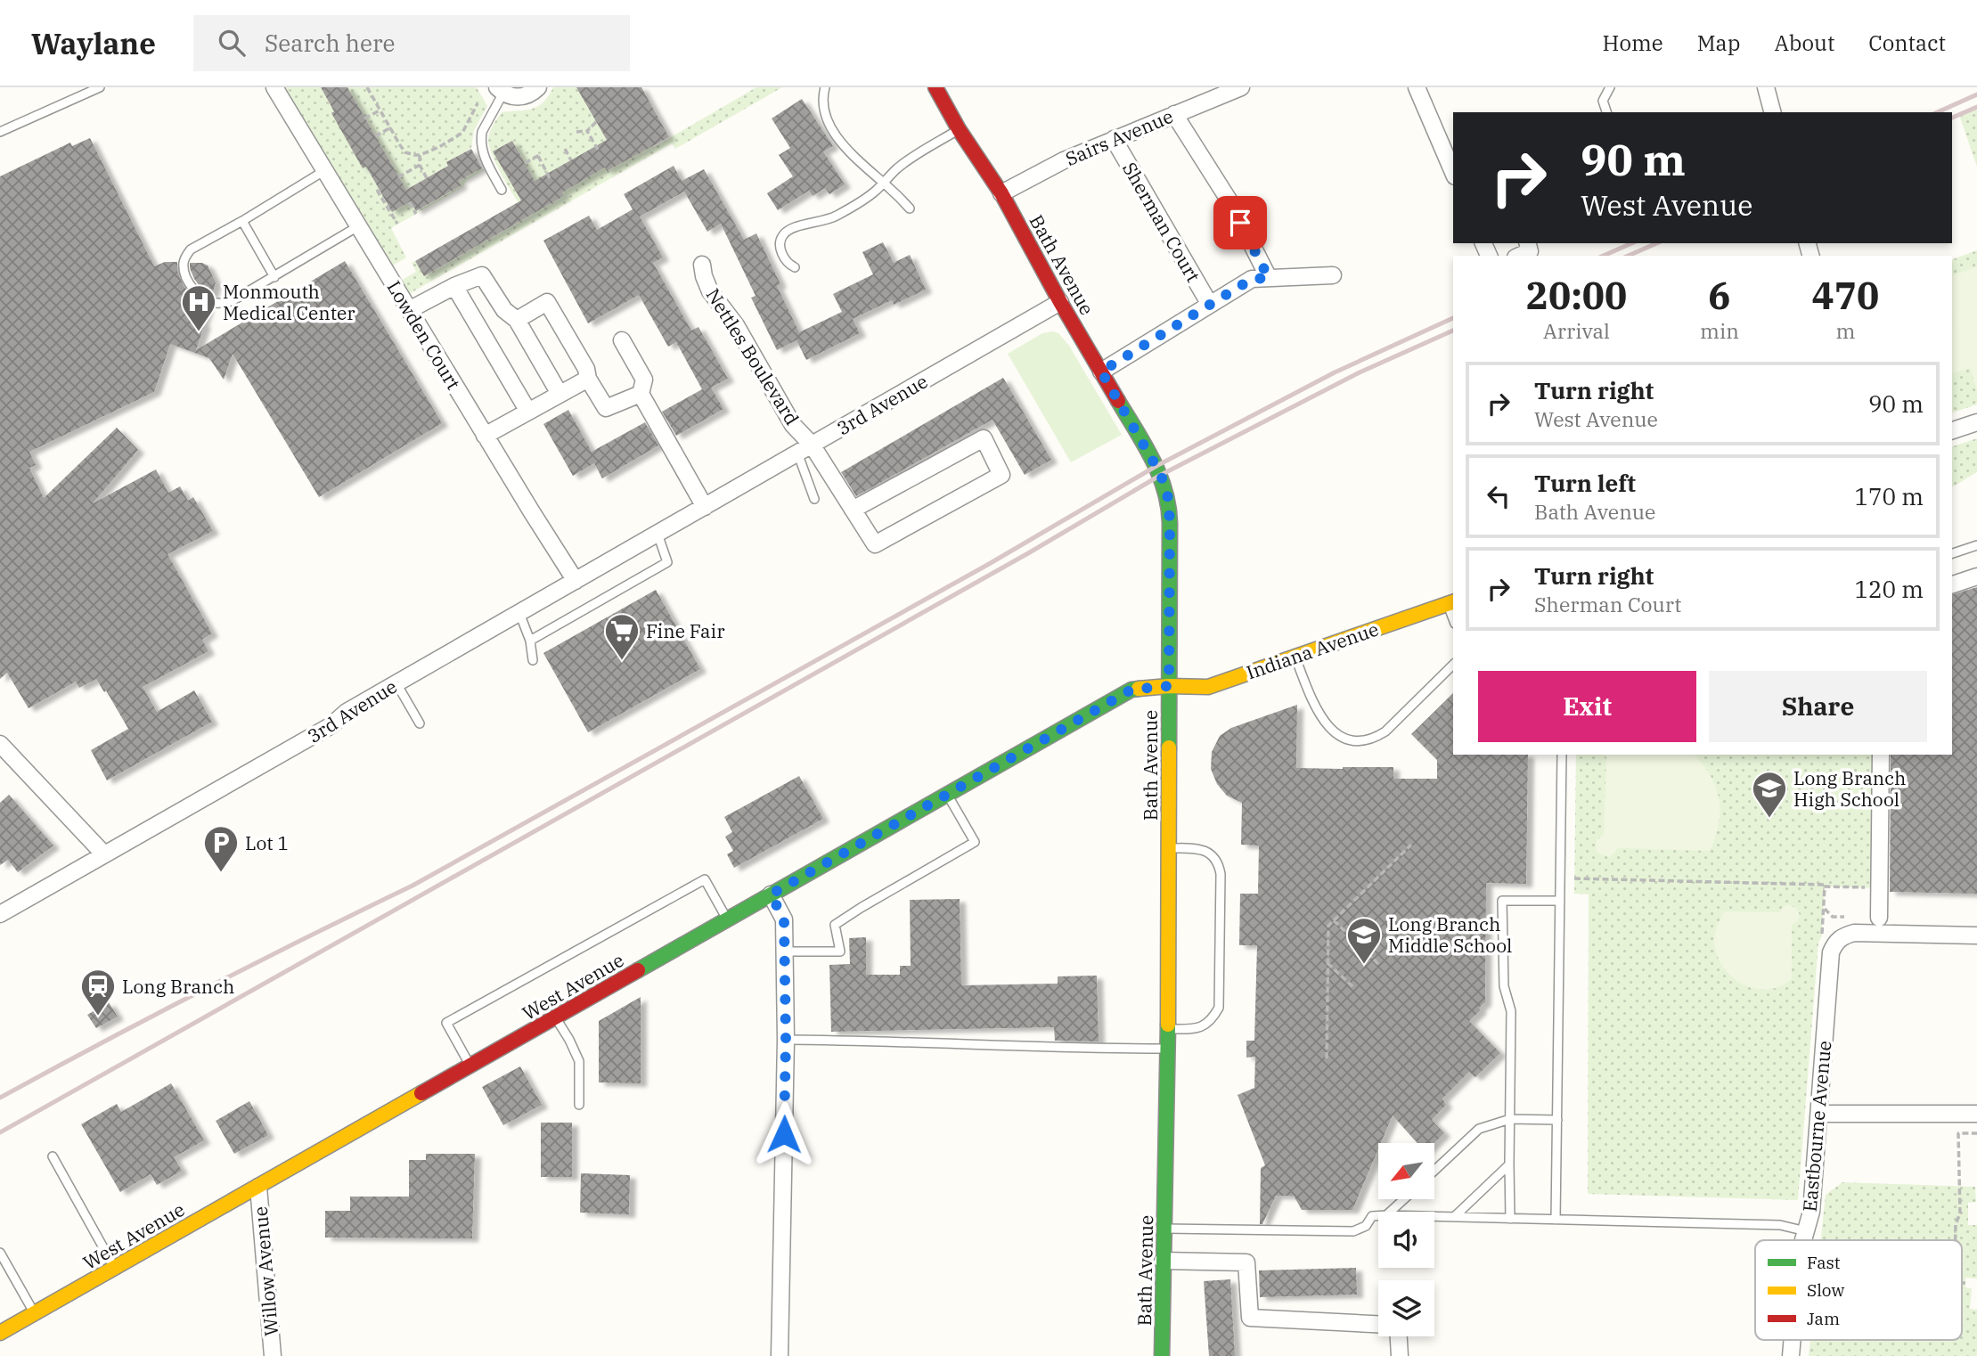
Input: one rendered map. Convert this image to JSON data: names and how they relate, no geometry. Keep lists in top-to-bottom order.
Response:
{
  "streets": {
    "street": [
      "Sairs Avenue",
      "Sherman Court",
      "Bath Avenue",
      "Lowden Court",
      "Nettles Boulevard",
      "3rd Avenue",
      "Indiana Avenue",
      "West Avenue",
      "Eastbourne Avenue",
      "Willow Avenue"
    ]
  },
  "crossings": [
    ["Sairs Avenue", "Sherman Court"],
    ["Sairs Avenue", "Bath Avenue"],
    ["Bath Avenue", "3rd Avenue"],
    ["Bath Avenue", "Indiana Avenue"],
    ["Bath Avenue", "West Avenue"],
    ["Lowden Court", "3rd Avenue"],
    ["Nettles Boulevard", "3rd Avenue"],
    ["Indiana Avenue", "West Avenue"],
    ["West Avenue", "Willow Avenue"]
  ],
  "places": {
    "hospital": ["Monmouth Medical Center"],
    "supermarket": ["Fine Fair"],
    "school or university": ["Long Branch High School", "Long Branch Middle School"],
    "parking": ["Lot 1"],
    "station": ["Long Branch"]
  },
  "legend": ["Fast", "Slow", "Jam"],
  "north": "bottom left",
  "page": {
    "header": "Waylane",
    "search": "Search here",
    "nav": [
      "Home",
      "Map",
      "About",
      "Contact"
    ],
    "turn": ["90 m", "West Avenue"],
    "eta": [
      "20:00",
      "Arrival",
      "6",
      "min",
      "470",
      "m"
    ],
    "list": [
      {
        "name": "Turn right",
        "note": "West Avenue",
        "value": "90 m"
      },
      {
        "name": "Turn left",
        "note": "Bath Avenue",
        "value": "170 m"
      },
      {
        "name": "Turn right",
        "note": "Sherman Court",
        "value": "120 m"
      }
    ],
    "buttons": ["Exit", "Share"]
  }
}
